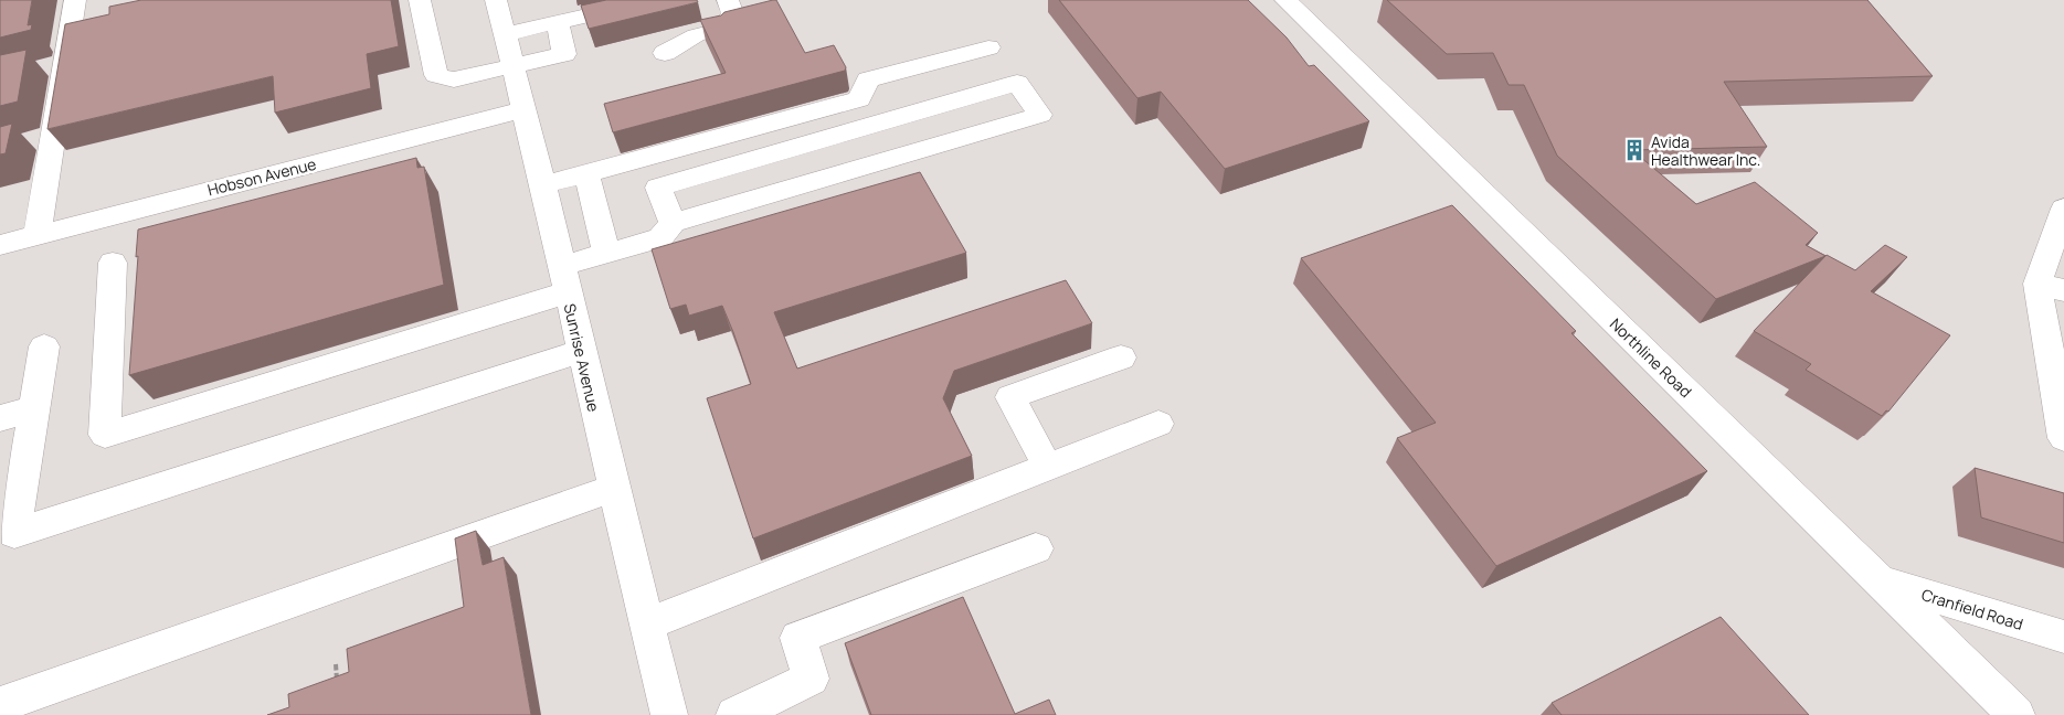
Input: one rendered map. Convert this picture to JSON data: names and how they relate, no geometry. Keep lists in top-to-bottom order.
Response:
{
  "streets": {
    "street": [
      "Hobson Avenue",
      "Sunrise Avenue",
      "Northline Road",
      "Cranfield Road"
    ]
  },
  "crossings": [
    ["Hobson Avenue", "Sunrise Avenue"],
    ["Northline Road", "Cranfield Road"]
  ],
  "places": {
    "building": ["Avida Healthwear Inc."]
  }
}
